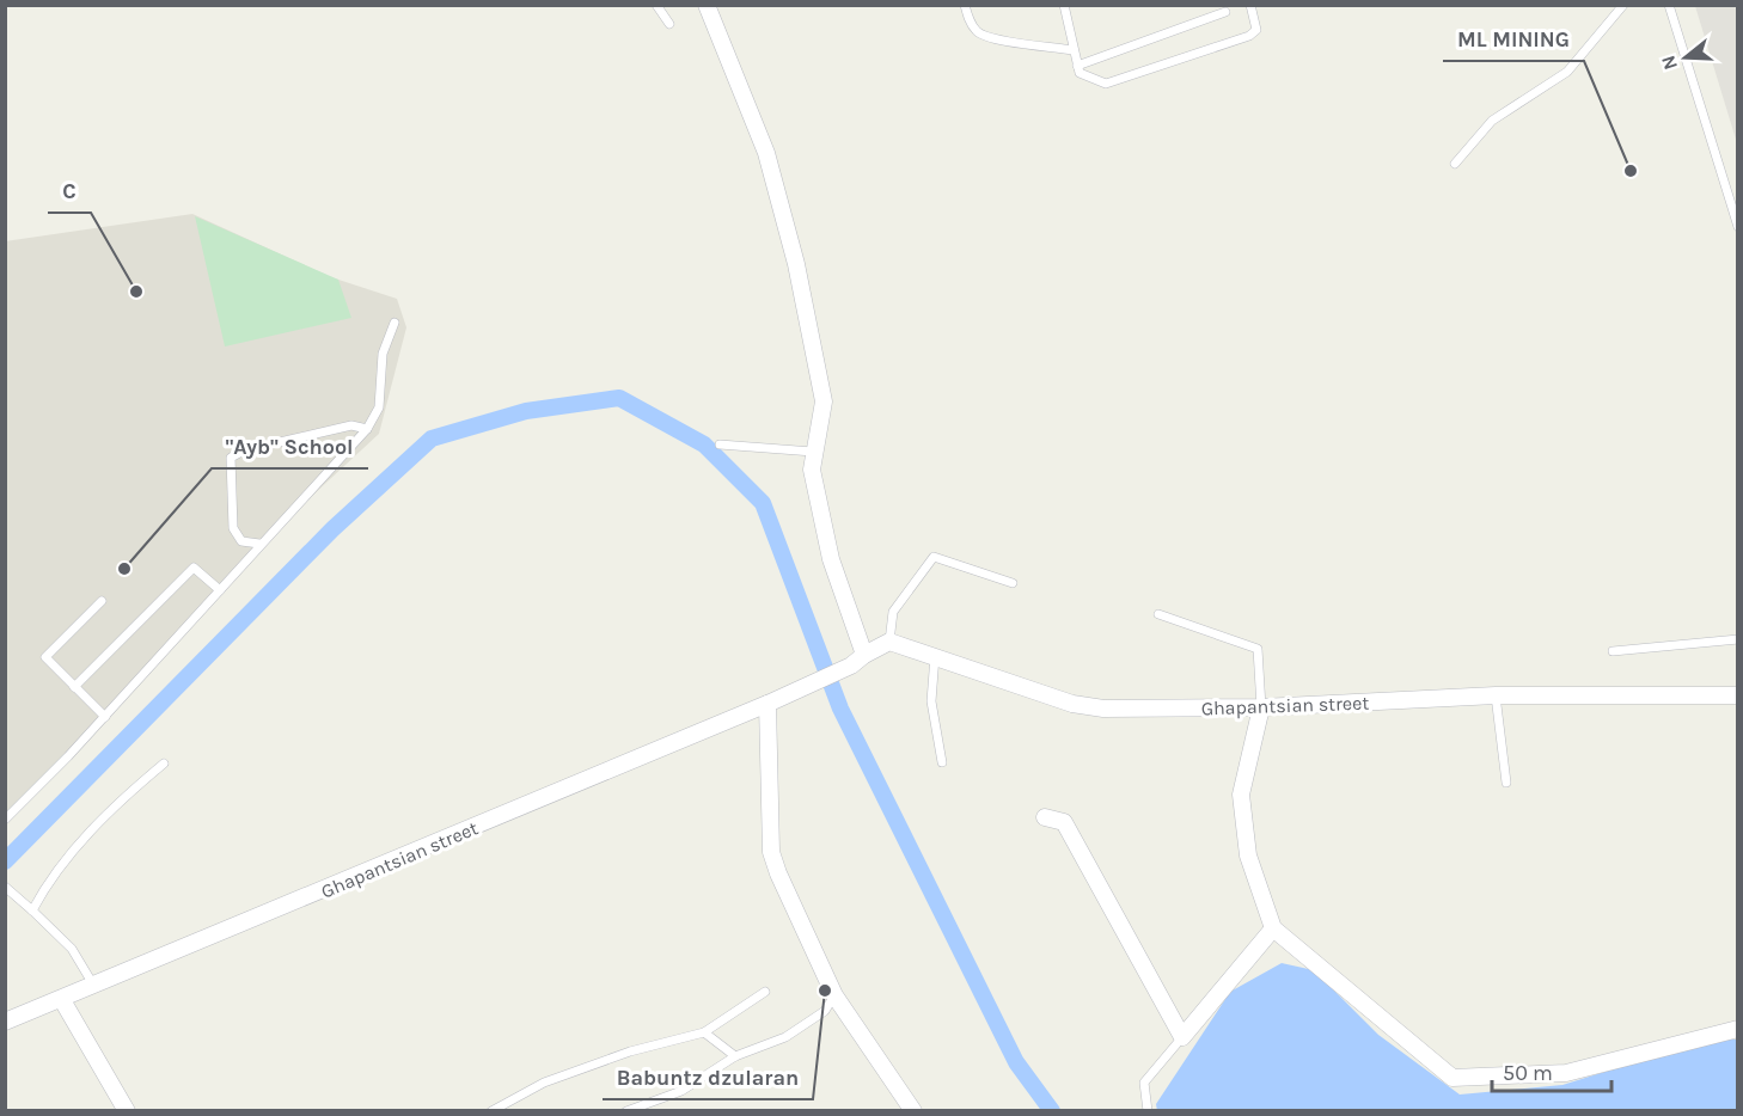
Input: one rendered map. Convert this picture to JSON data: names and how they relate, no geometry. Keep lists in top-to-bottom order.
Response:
{
  "streets": {
    "street": ["Ghapantsian street"]
  },
  "places": [
    "ML MINING",
    "C",
    "\"Ayb\" School",
    "Babuntz dzularan"
  ],
  "scale_bar": "50 m",
  "north": "left"
}
